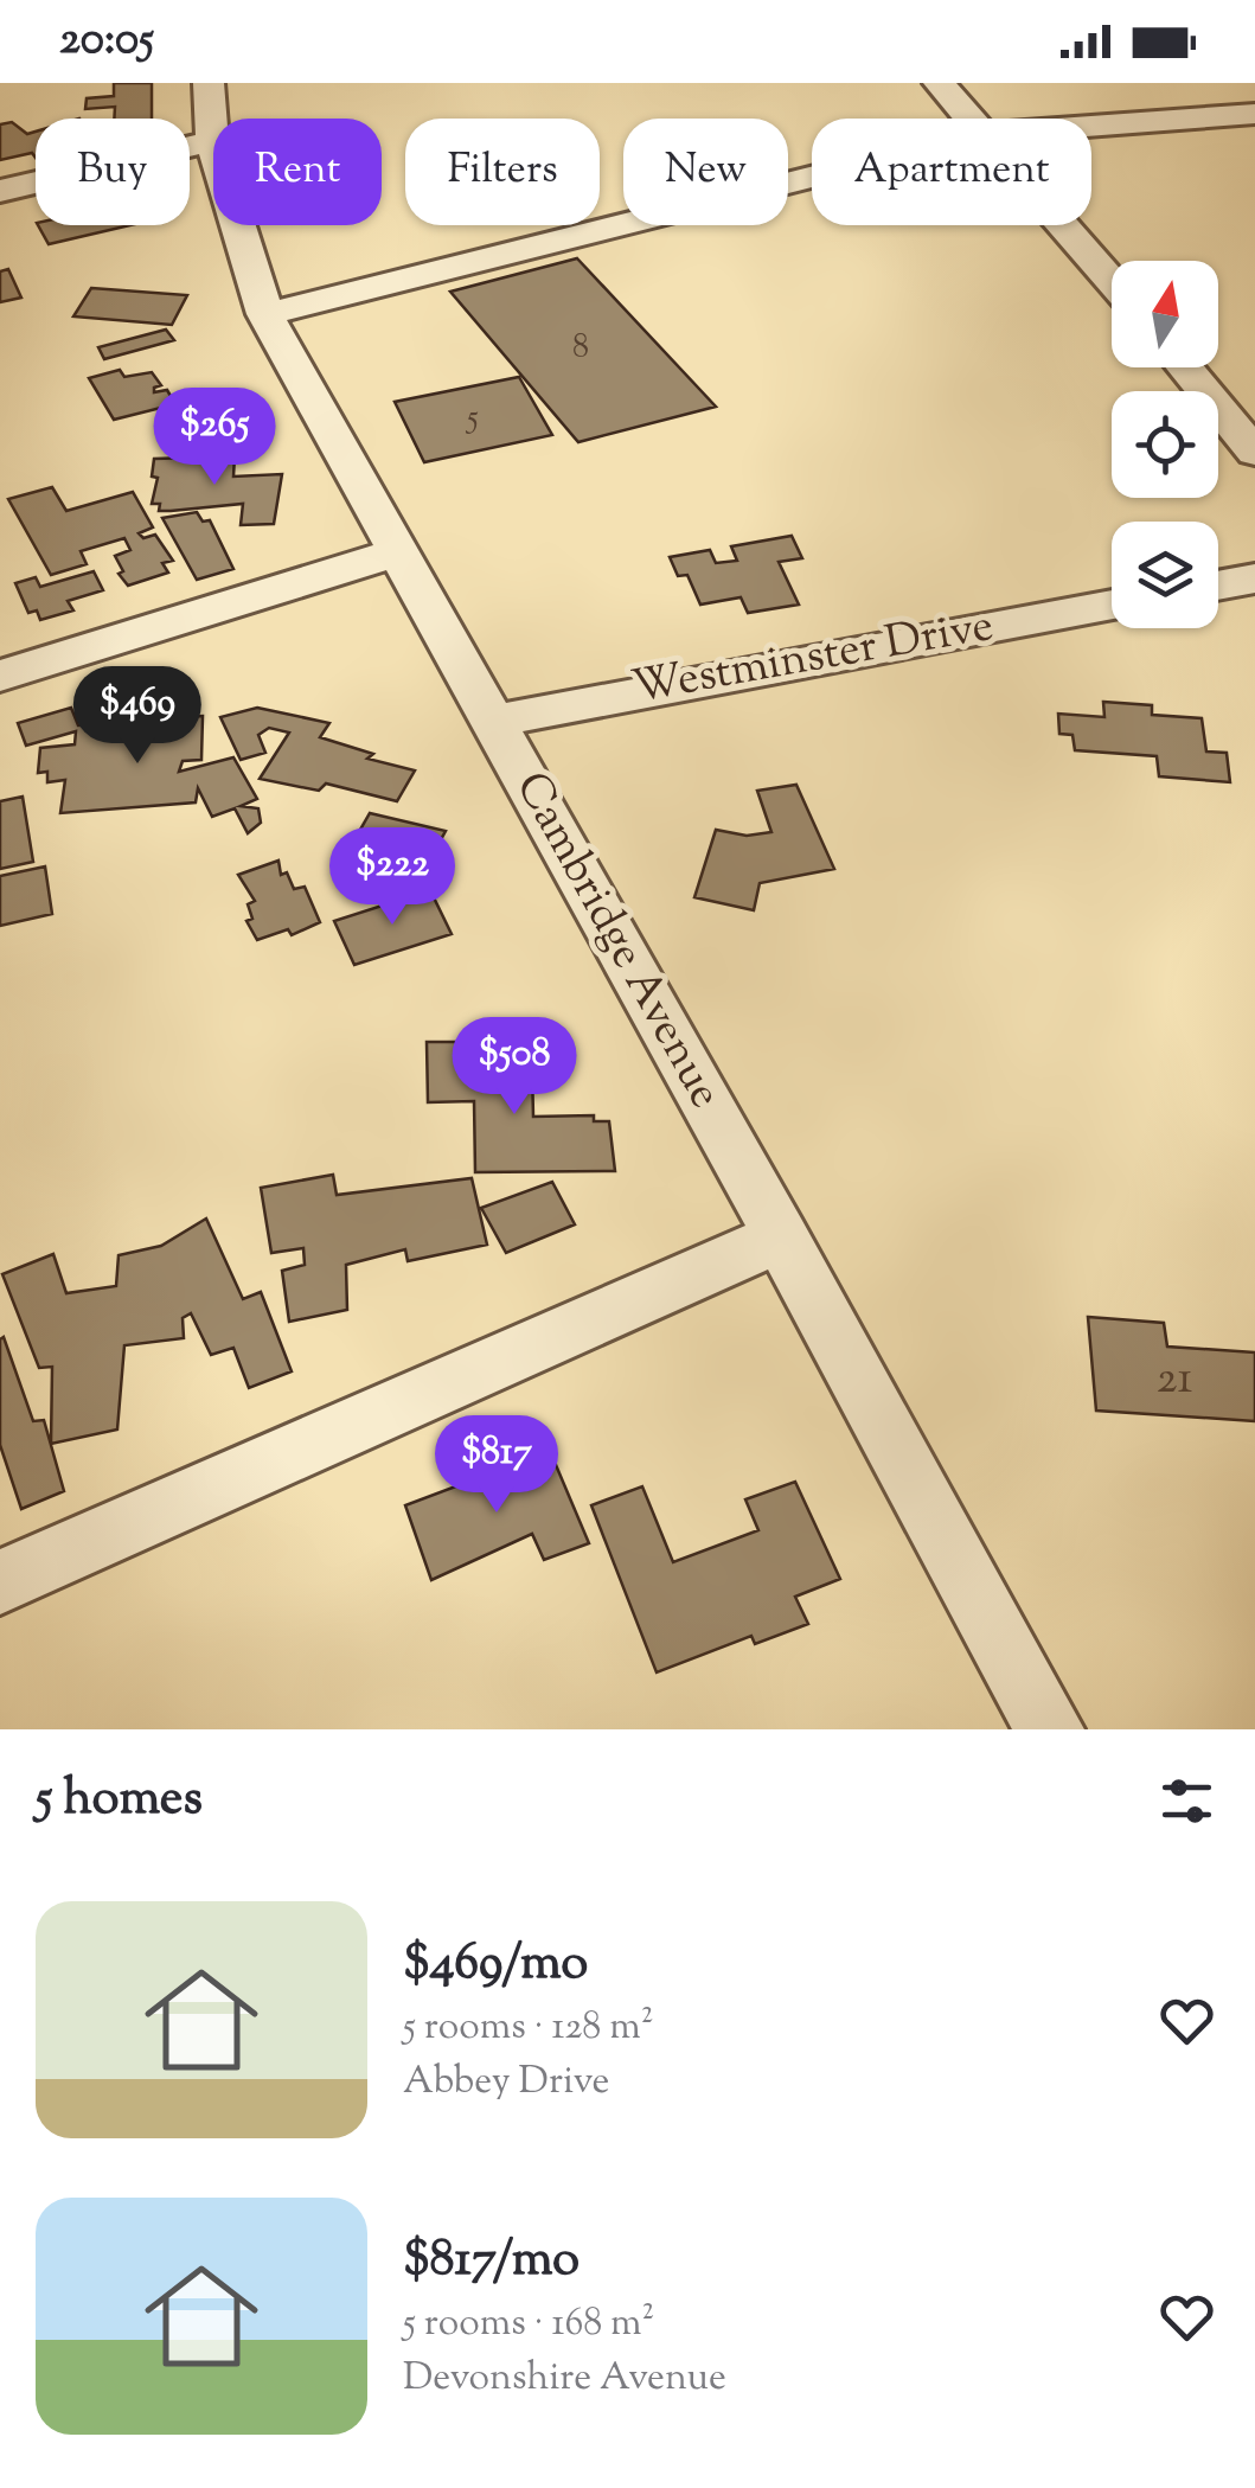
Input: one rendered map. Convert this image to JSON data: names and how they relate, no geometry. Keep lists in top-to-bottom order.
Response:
{
  "streets": {
    "street": ["Westminster Drive", "Cambridge Avenue"]
  },
  "crossings": [
    ["Westminster Drive", "Cambridge Avenue"]
  ],
  "house_numbers": ["8", "5", "21"],
  "north": "top",
  "page": {
    "status": "20:05",
    "chip": [
      "Buy",
      "Rent",
      "Filters",
      "New",
      "Apartment"
    ],
    "price": [
      "$265",
      "$469",
      "$222",
      "$508",
      "$817"
    ],
    "heading": "5 homes",
    "list": [
      {
        "name": "$469/mo",
        "note": "5 rooms · 128 m² · Abbey Drive"
      },
      {
        "name": "$817/mo",
        "note": "5 rooms · 168 m² · Devonshire Avenue"
      }
    ]
  }
}
